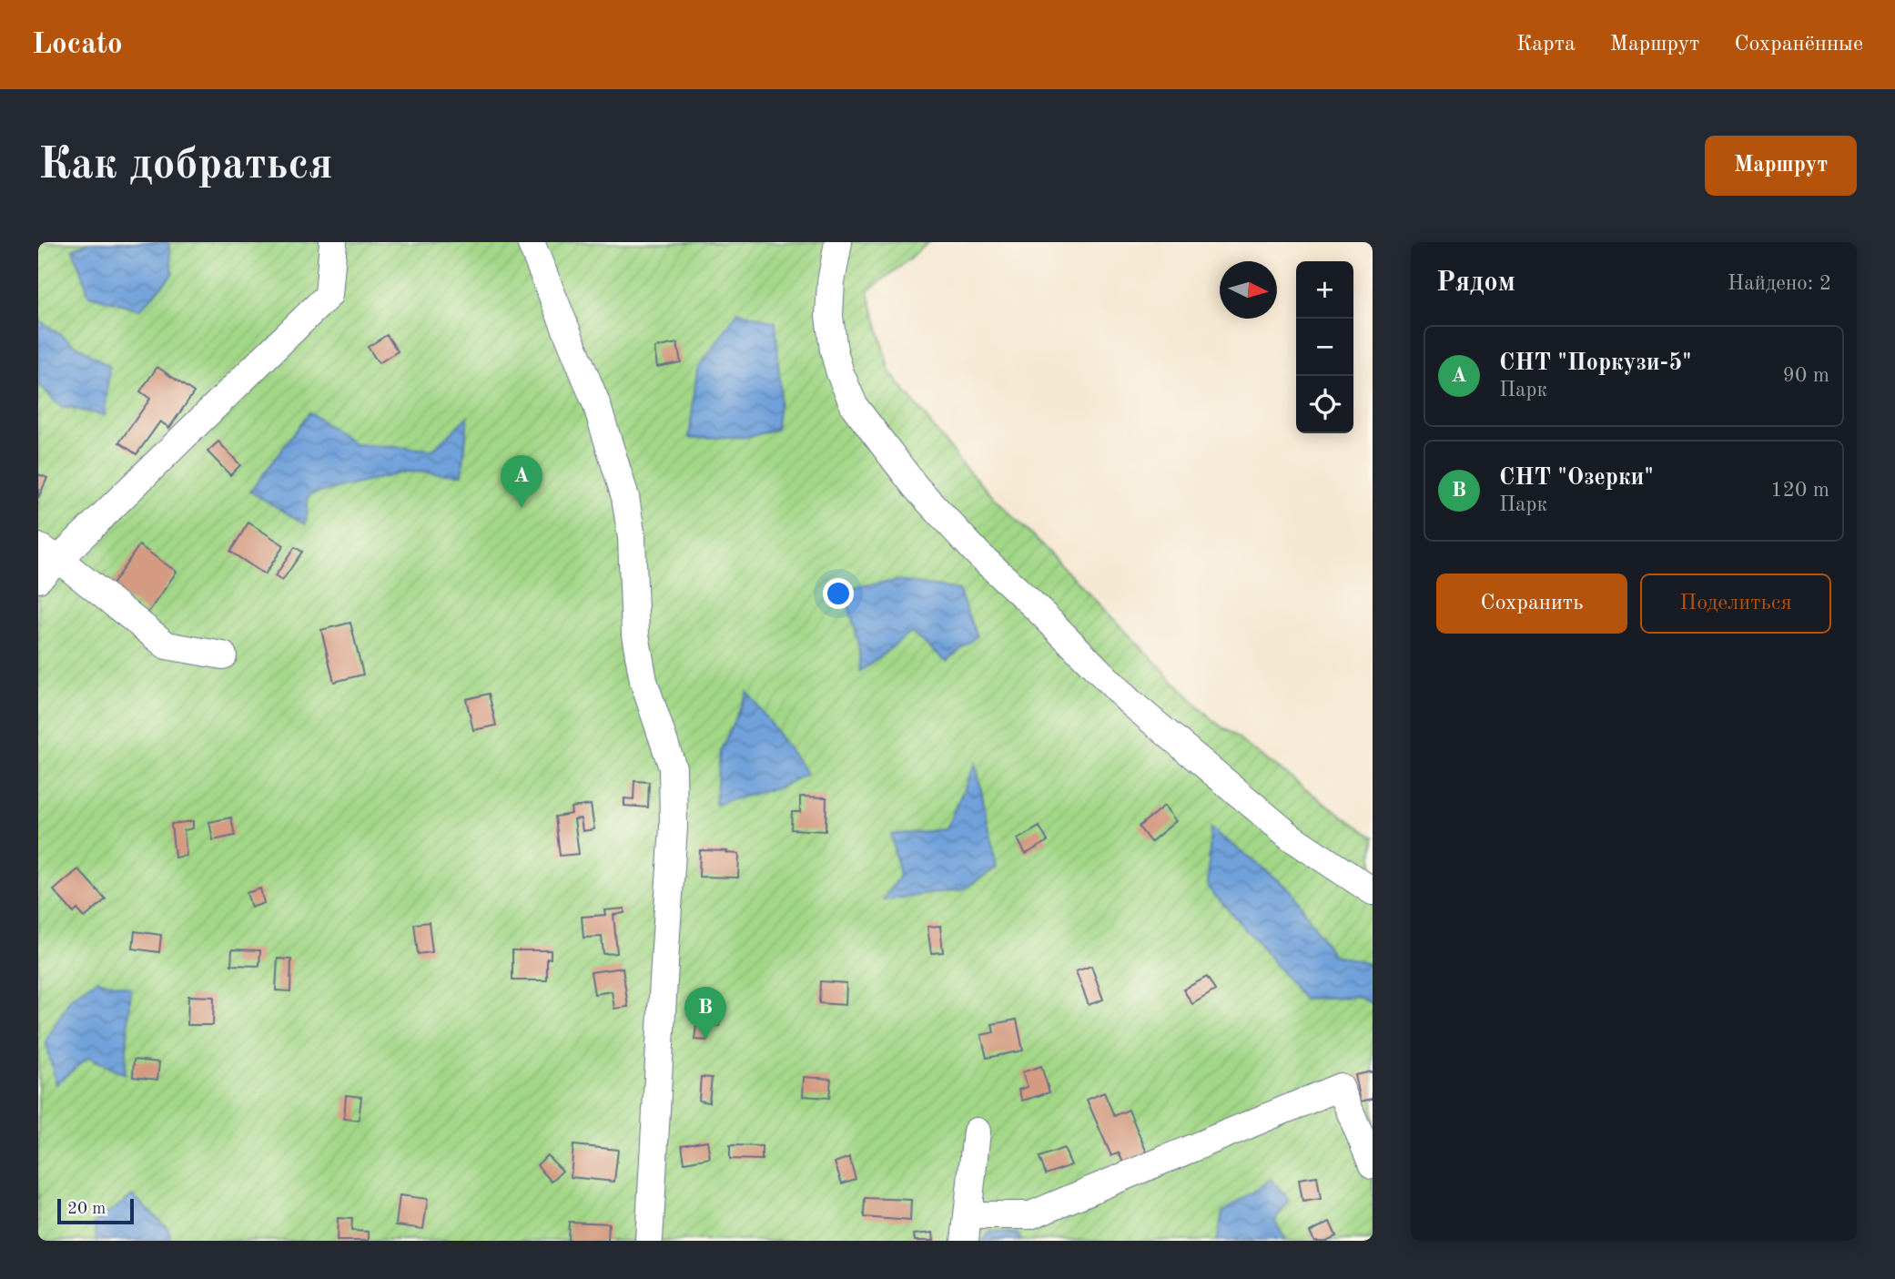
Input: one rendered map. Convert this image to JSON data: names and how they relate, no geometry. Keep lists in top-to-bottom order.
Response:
{
  "scale_bar": "20 m",
  "north": "right",
  "page": {
    "header": "Locato",
    "nav": ["Карта", "Маршрут", "Сохранённые"],
    "buttons": [
      "Маршрут",
      ["Сохранить", "Поделиться"]
    ],
    "title": "Как добраться",
    "heading": ["Рядом", "Найдено: 2"],
    "map_buttons": ["+", "−"],
    "list": [
      {
        "mark": "A",
        "name": "СНТ \"Поркузи-5\"",
        "note": "Парк",
        "value": "90 m"
      },
      {
        "mark": "B",
        "name": "СНТ \"Озерки\"",
        "note": "Парк",
        "value": "120 m"
      }
    ],
    "pins": ["A", "B"],
    "scale": "20 m"
  }
}
